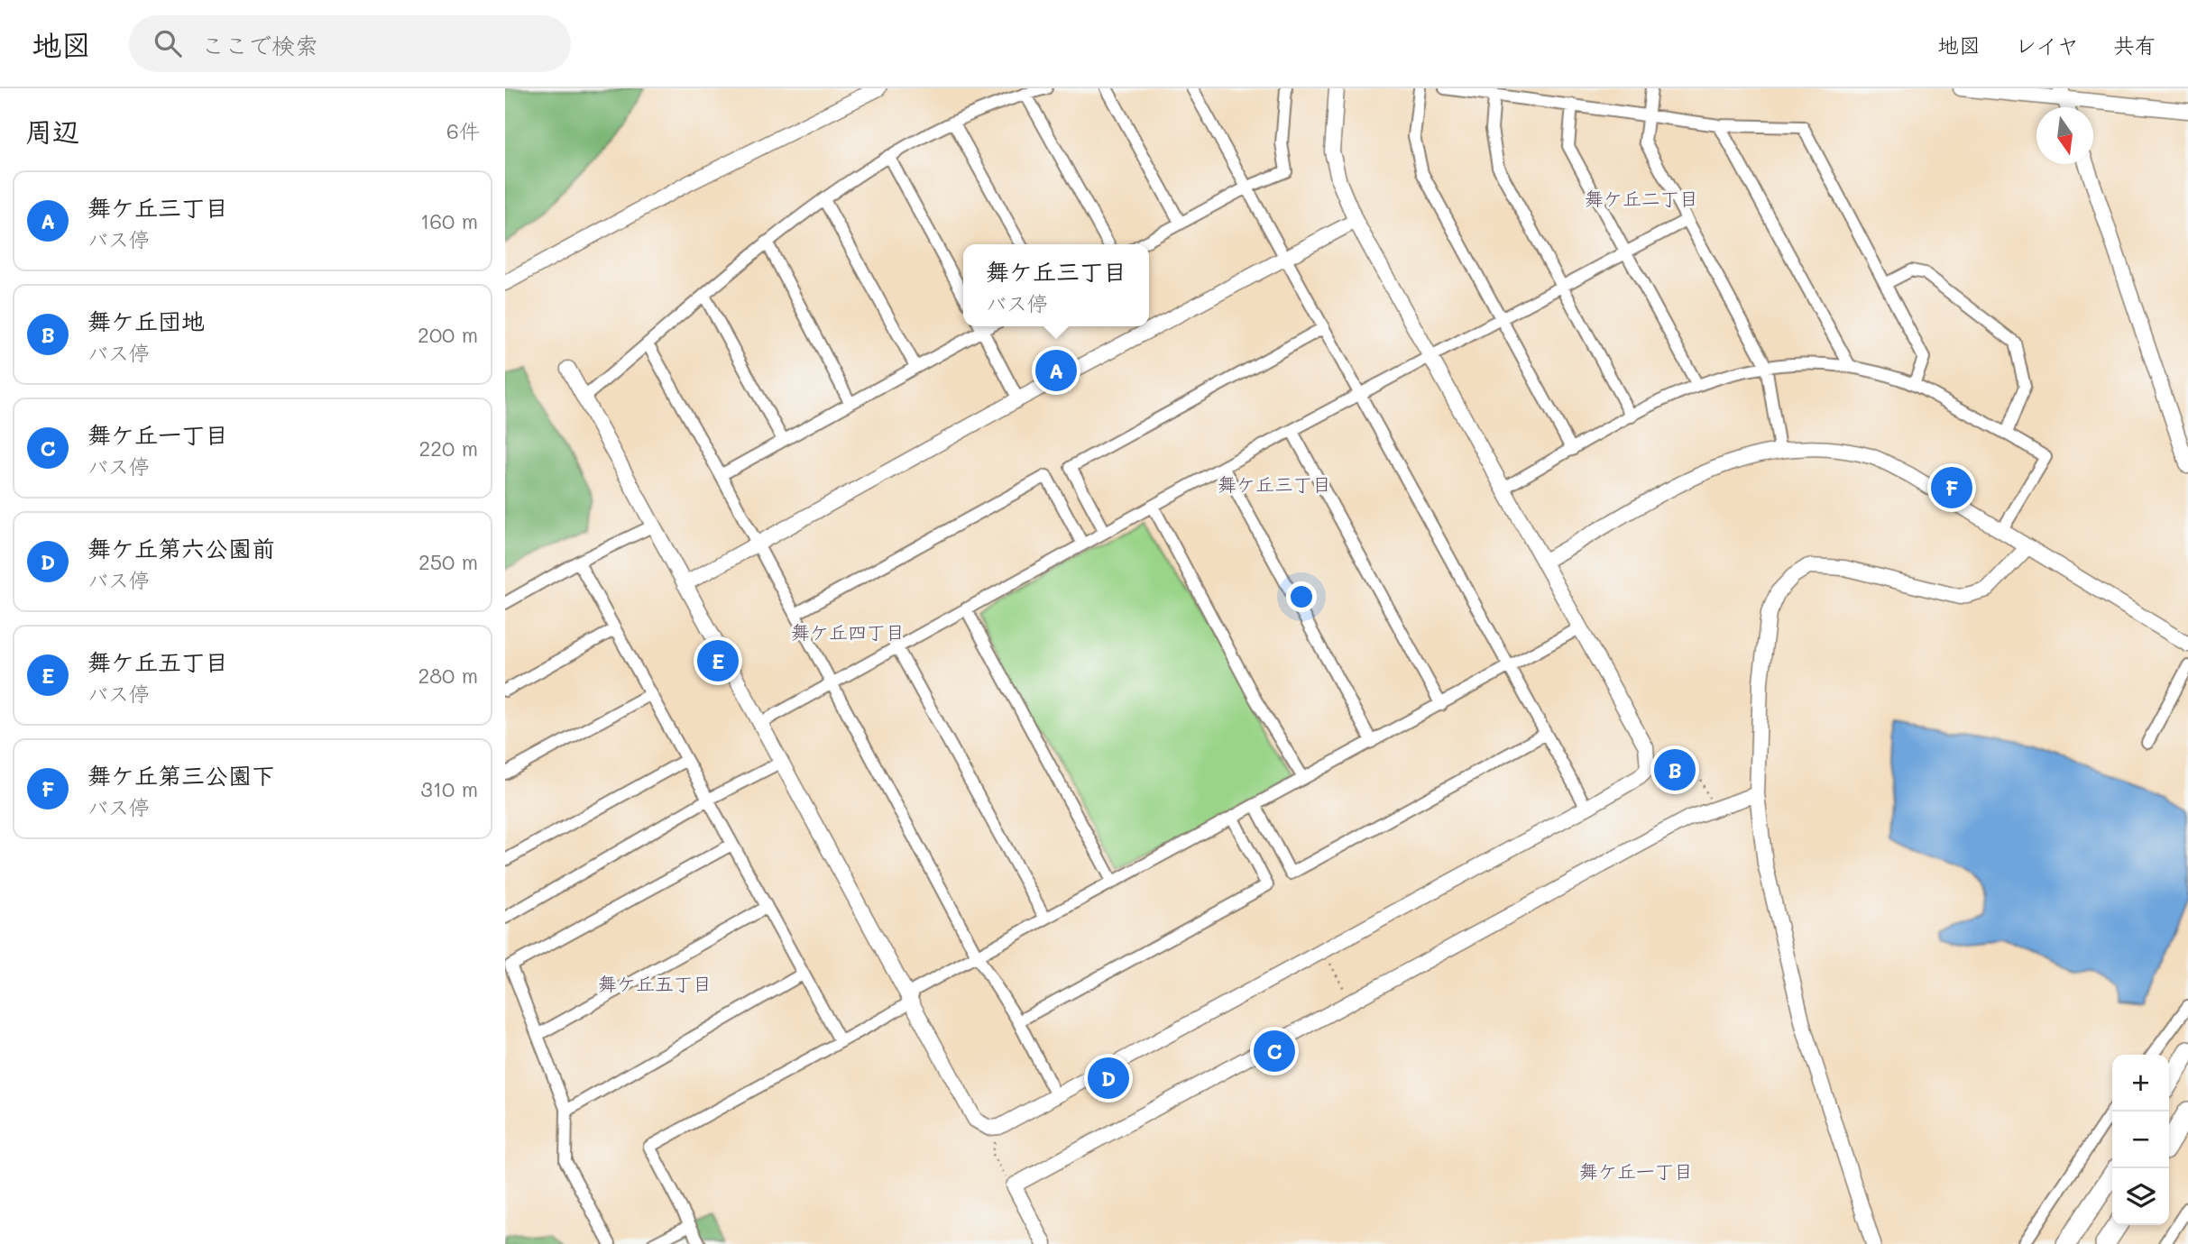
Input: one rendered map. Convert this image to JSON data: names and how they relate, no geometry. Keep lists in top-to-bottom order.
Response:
{
  "districts": [
    "舞ケ丘二丁目",
    "舞ケ丘三丁目",
    "舞ケ丘四丁目",
    "舞ケ丘五丁目",
    "舞ケ丘一丁目"
  ],
  "north": "bottom",
  "page": {
    "header": "地図",
    "search": "ここで検索",
    "nav": ["地図", "レイヤ", "共有"],
    "heading": ["周辺", "6件"],
    "list": [
      {
        "mark": "A",
        "name": "舞ケ丘三丁目",
        "note": "バス停",
        "value": "160 m"
      },
      {
        "mark": "B",
        "name": "舞ケ丘団地",
        "note": "バス停",
        "value": "200 m"
      },
      {
        "mark": "C",
        "name": "舞ケ丘一丁目",
        "note": "バス停",
        "value": "220 m"
      },
      {
        "mark": "D",
        "name": "舞ケ丘第六公園前",
        "note": "バス停",
        "value": "250 m"
      },
      {
        "mark": "E",
        "name": "舞ケ丘五丁目",
        "note": "バス停",
        "value": "280 m"
      },
      {
        "mark": "F",
        "name": "舞ケ丘第三公園下",
        "note": "バス停",
        "value": "310 m"
      }
    ],
    "popup": ["舞ケ丘三丁目", "バス停"],
    "pins": [
      "A",
      "F",
      "E",
      "B",
      "C",
      "D"
    ],
    "map_buttons": ["+", "−"]
  }
}
